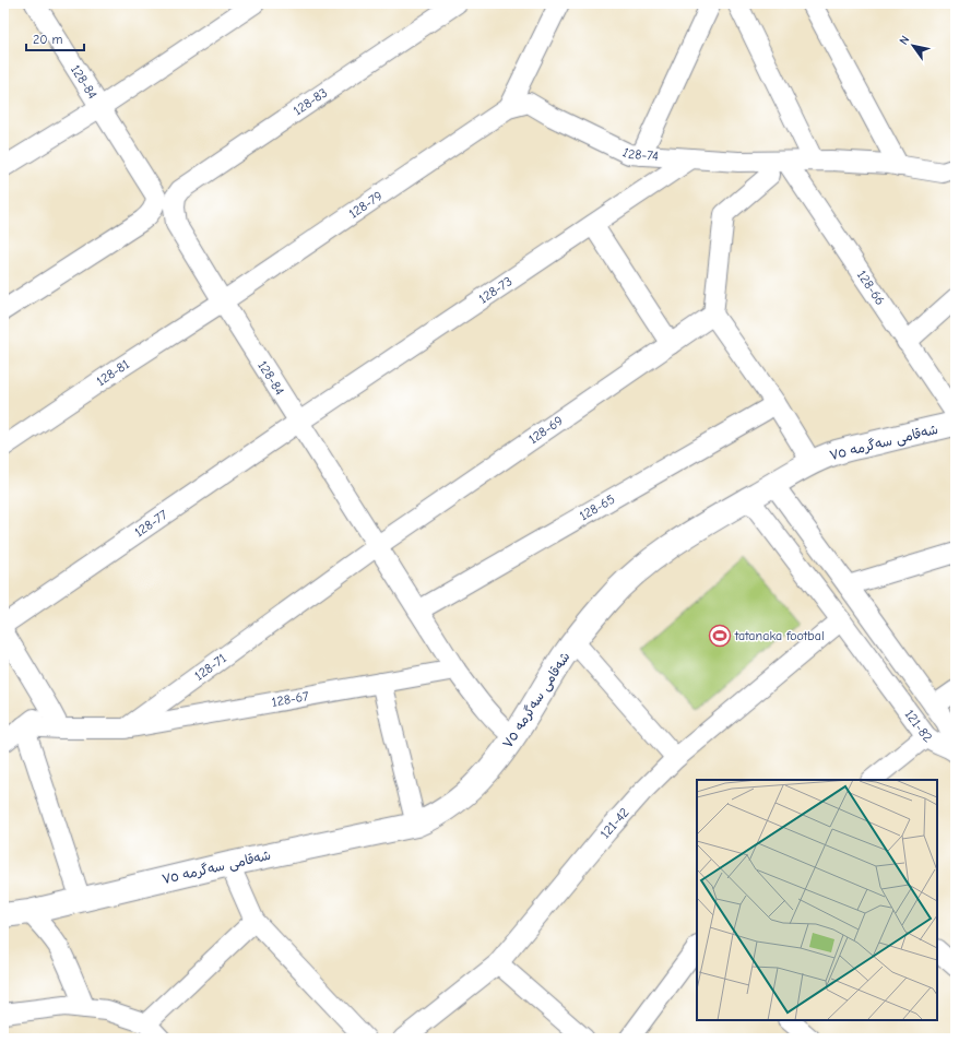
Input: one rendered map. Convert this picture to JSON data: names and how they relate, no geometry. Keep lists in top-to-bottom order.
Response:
{
  "streets": {
    "street": [
      "128-84",
      "128-83",
      "128-74",
      "128-79",
      "128-66",
      "128-73",
      "128-81",
      "128-69",
      "شەقامی سەگرمە ٧٥",
      "128-65",
      "128-77",
      "128-71",
      "128-67",
      "121-82",
      "121-42"
    ]
  },
  "crossings": [
    ["128-84", "128-83"],
    ["128-84", "128-79"],
    ["128-84", "128-73"],
    ["128-84", "128-81"],
    ["128-84", "128-69"],
    ["128-84", "شەقامی سەگرمە ٧٥"],
    ["128-84", "128-65"],
    ["128-84", "128-77"],
    ["128-84", "128-71"],
    ["128-84", "128-67"],
    ["128-74", "128-79"],
    ["128-74", "128-66"],
    ["128-74", "128-73"],
    ["128-79", "128-81"],
    ["128-73", "128-77"],
    ["128-69", "128-71"],
    ["شەقامی سەگرمە ٧٥", "121-82"],
    ["128-71", "128-67"],
    ["121-82", "121-42"]
  ],
  "places": {
    "sports": ["tatanaka footbal"]
  },
  "scale_bar": "20 m",
  "north": "top left"
}
